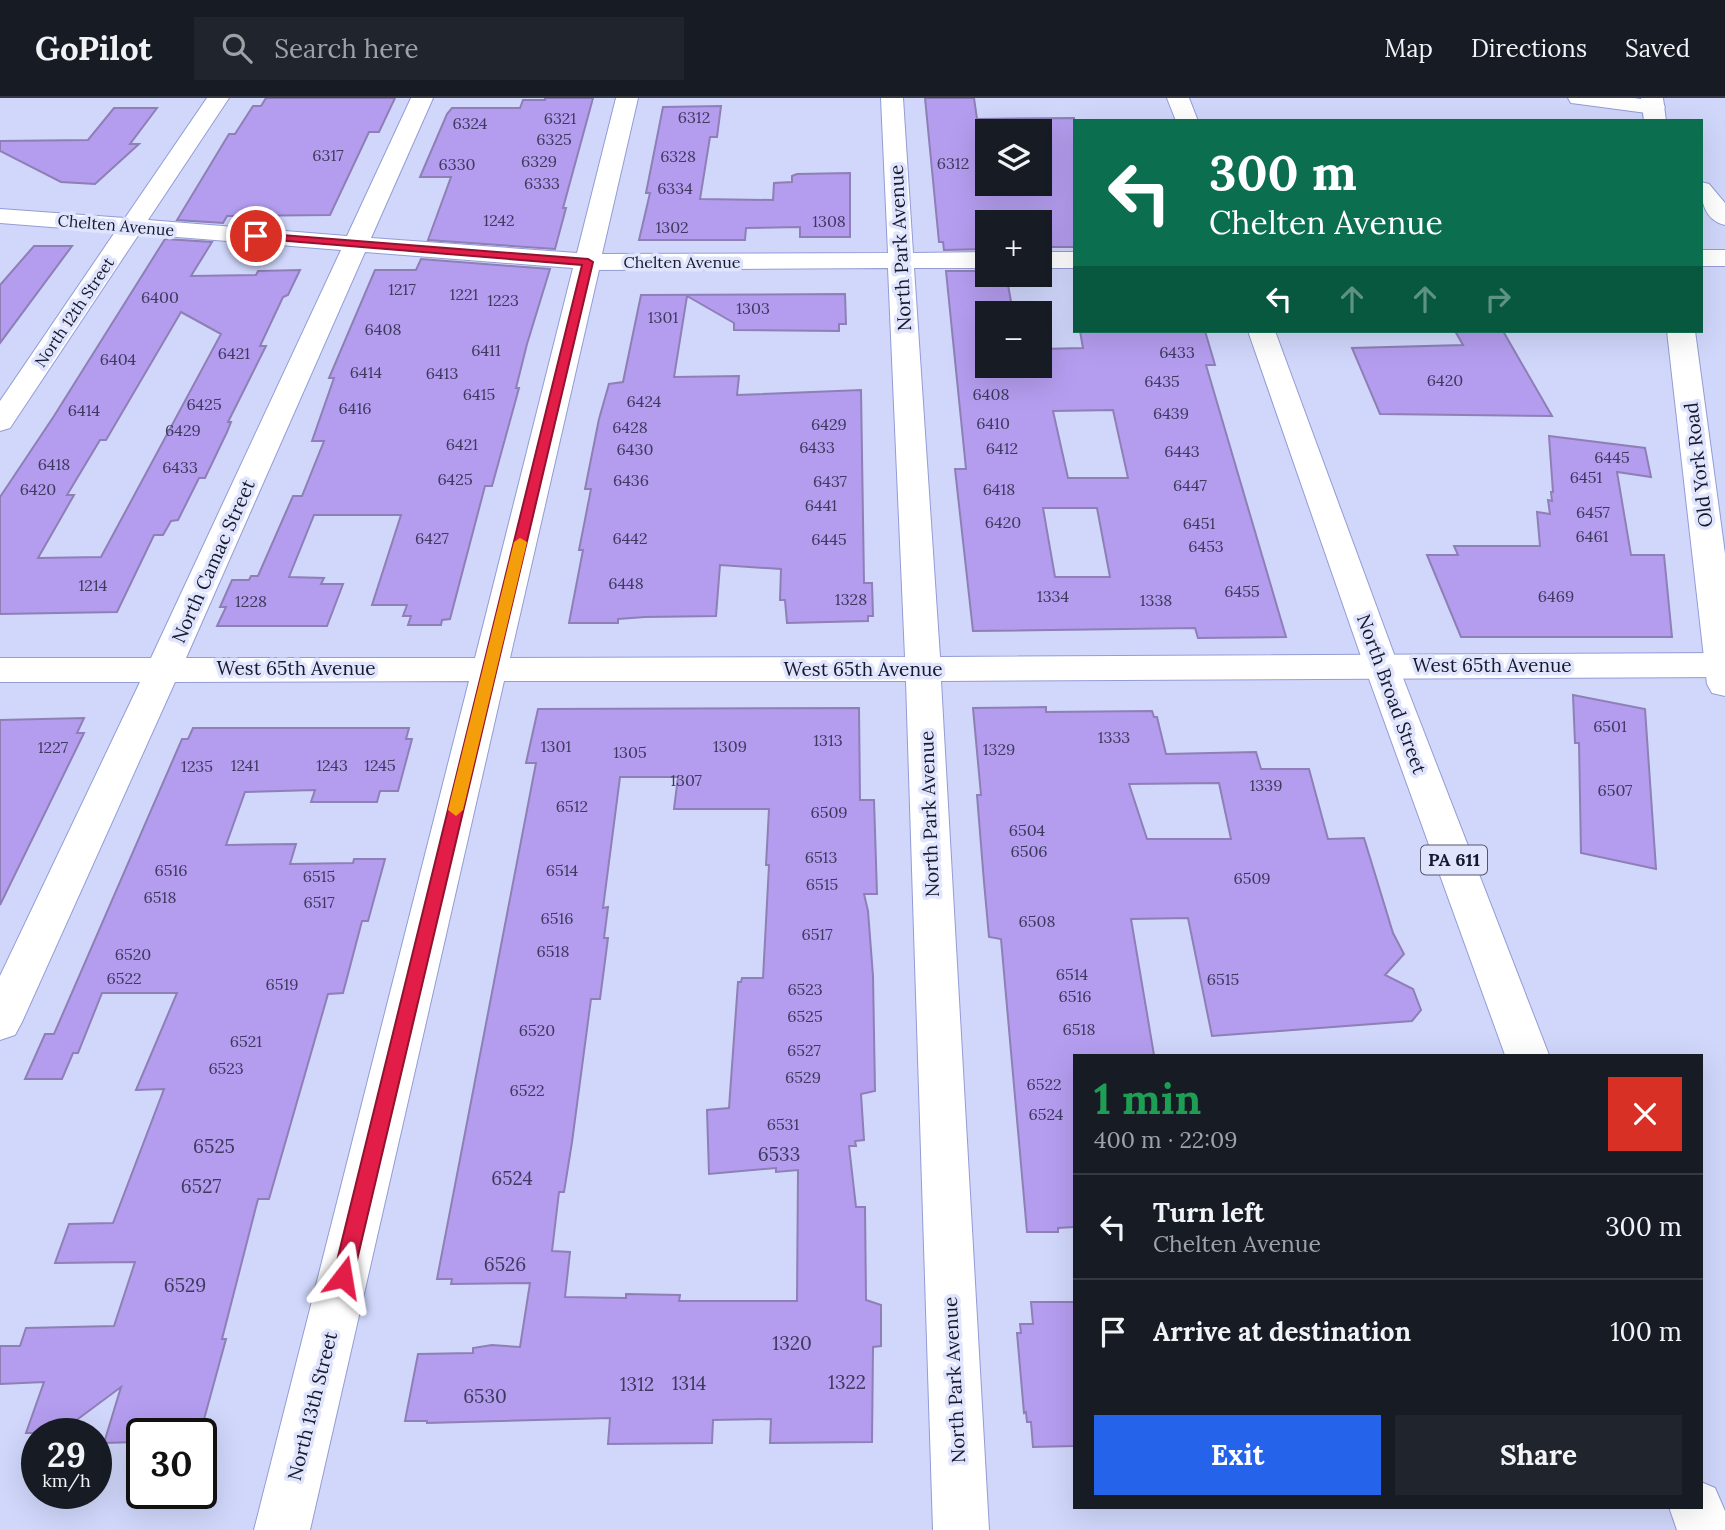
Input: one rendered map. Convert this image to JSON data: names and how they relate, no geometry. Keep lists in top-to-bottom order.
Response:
{
  "streets": {
    "street": [
      "Chelten Avenue",
      "North Park Avenue",
      "North 12th Street",
      "Old York Road",
      "North Camac Street",
      "West 65th Avenue",
      "North Broad Street",
      "PA 611",
      "North 13th Street"
    ]
  },
  "crossings": [
    ["Chelten Avenue", "North Park Avenue"],
    ["Chelten Avenue", "North 12th Street"],
    ["Chelten Avenue", "North Camac Street"],
    ["Chelten Avenue", "North 13th Street"],
    ["North Park Avenue", "West 65th Avenue"],
    ["Old York Road", "West 65th Avenue"],
    ["North Camac Street", "West 65th Avenue"],
    ["West 65th Avenue", "North Broad Street"],
    ["West 65th Avenue", "North 13th Street"]
  ],
  "house_numbers": [
    "6312",
    "6321",
    "6324",
    "6325",
    "6317",
    "6328",
    "6329",
    "6312",
    "6330",
    "6333",
    "6334",
    "1242",
    "1308",
    "1302",
    "1217",
    "1221",
    "6400",
    "1223",
    "1303",
    "1301",
    "6408",
    "6411",
    "6433",
    "6421",
    "6404",
    "6414",
    "6413",
    "6420",
    "6435",
    "6415",
    "6408",
    "6424",
    "6425",
    "6416",
    "6414",
    "6439",
    "6410",
    "6429",
    "6428",
    "6429",
    "6421",
    "6433",
    "6412",
    "6430",
    "6443",
    "6445",
    "6418",
    "6433",
    "6451",
    "6425",
    "6436",
    "6437",
    "6447",
    "6420",
    "6418",
    "6441",
    "6457",
    "6420",
    "6451",
    "6461",
    "6427",
    "6442",
    "6445",
    "6453",
    "6448",
    "1214",
    "6455",
    "1334",
    "6469",
    "1328",
    "1338",
    "1228",
    "6501",
    "1333",
    "1313",
    "1301",
    "1309",
    "1227",
    "1329",
    "1305",
    "1241",
    "1243",
    "1245",
    "1235",
    "1307",
    "1339",
    "6507",
    "6512",
    "6509",
    "6504",
    "6506",
    "6513",
    "6516",
    "6514",
    "6515",
    "6509",
    "6515",
    "6518",
    "6517",
    "6516",
    "6508",
    "6517",
    "6518",
    "6520",
    "6514",
    "6522",
    "6515",
    "6519",
    "6523",
    "6516",
    "6525",
    "6518",
    "6520",
    "6521",
    "6527",
    "6523",
    "6529",
    "6522",
    "6522",
    "6524",
    "6531",
    "6525",
    "6533",
    "6524",
    "6527",
    "6526",
    "6529",
    "1320",
    "1322",
    "1314",
    "1312",
    "6530"
  ],
  "page": {
    "header": "GoPilot",
    "search": "Search here",
    "nav": ["Map", "Directions", "Saved"],
    "map_buttons": ["+", "−"],
    "turn": ["300 m", "Chelten Avenue"],
    "heading": ["1 min", "400 m · 22:09"],
    "list": [
      {
        "name": "Turn left",
        "note": "Chelten Avenue",
        "value": "300 m"
      },
      {
        "name": "Arrive at destination",
        "value": "100 m"
      }
    ],
    "buttons": ["Exit", "Share"],
    "speed": "29 km/h",
    "limit": "30"
  }
}
